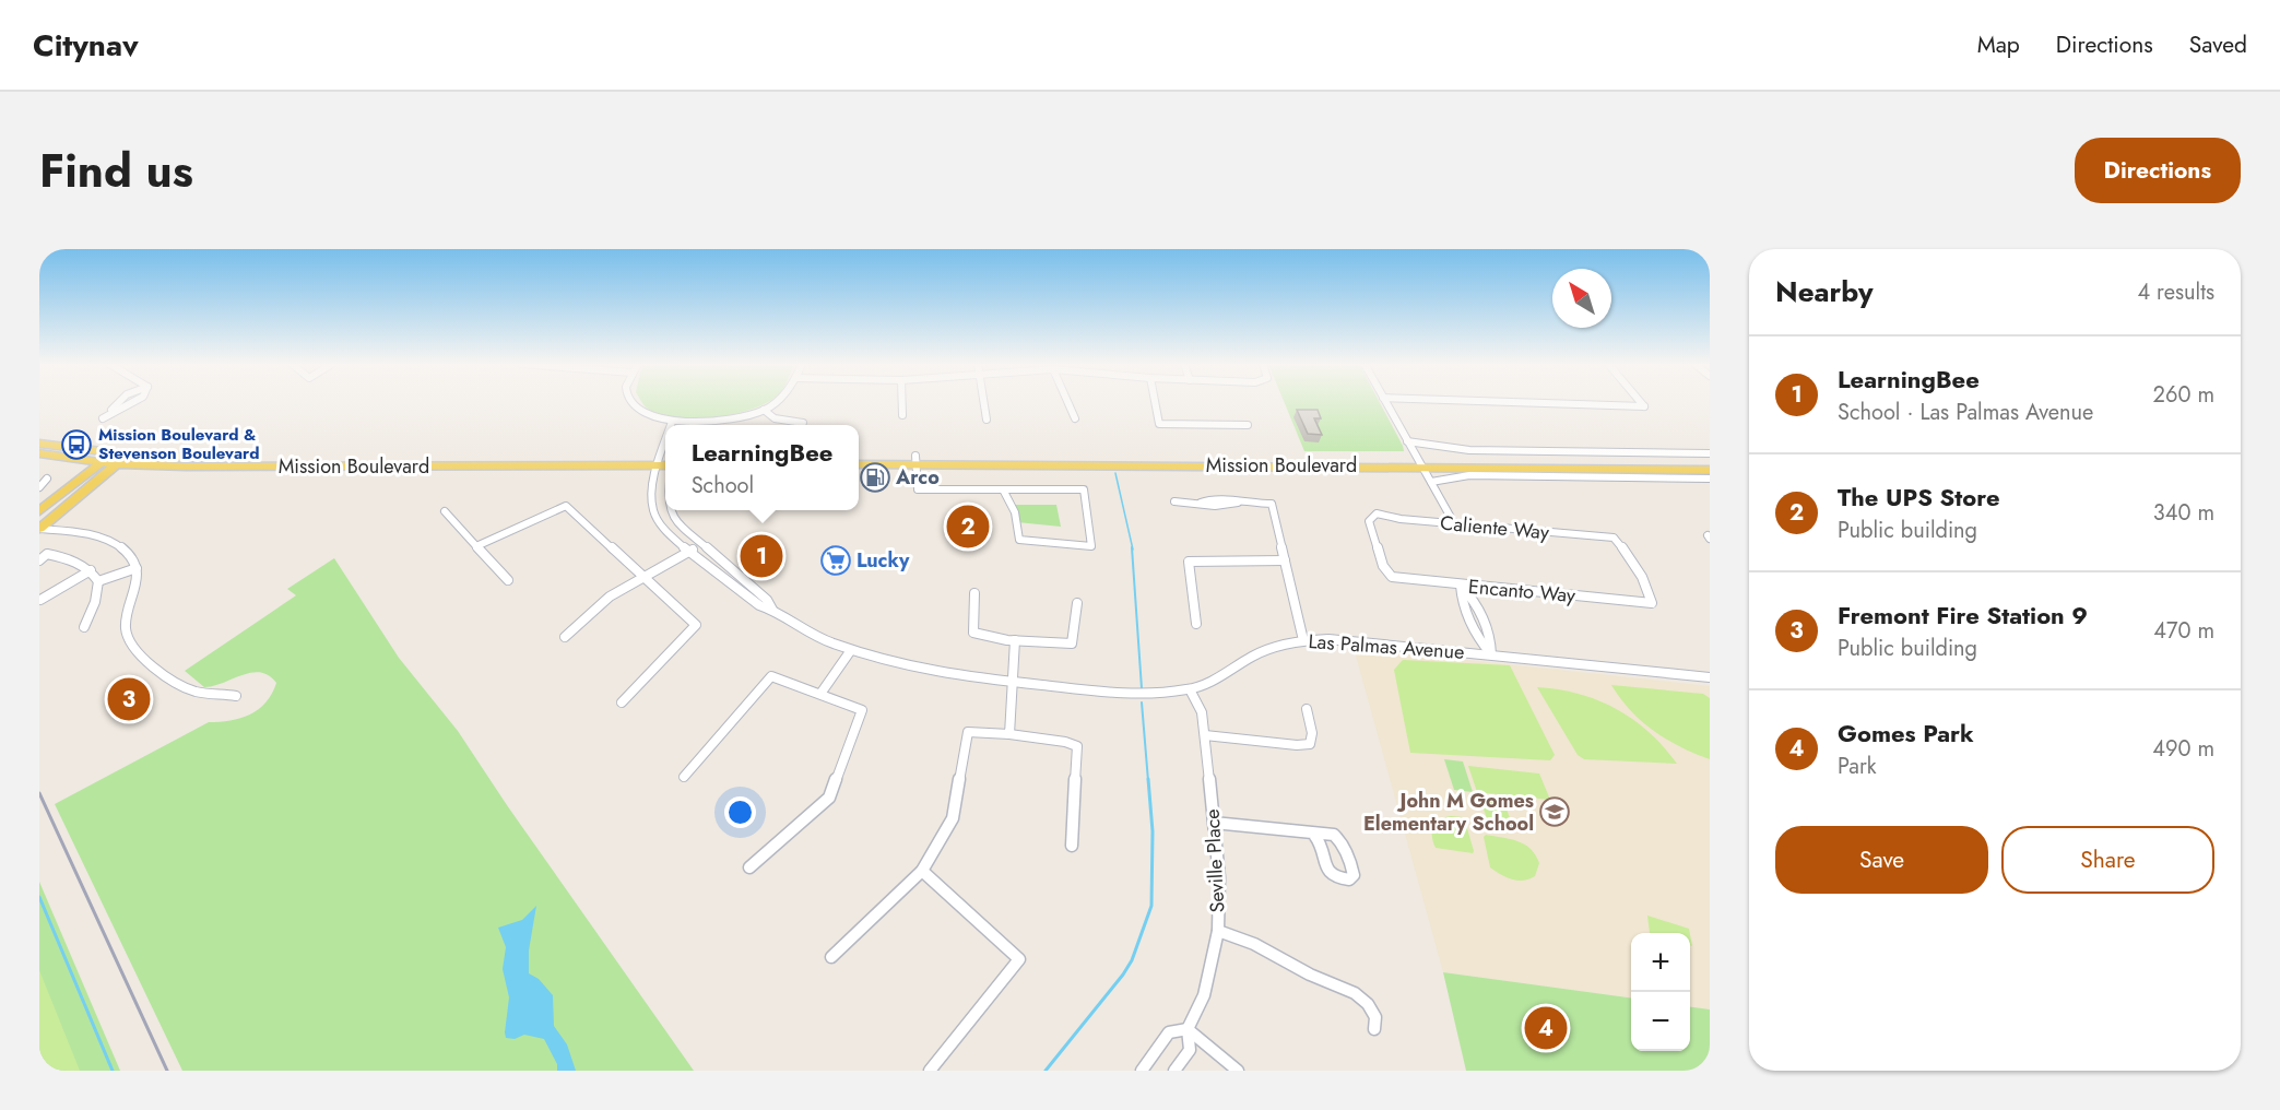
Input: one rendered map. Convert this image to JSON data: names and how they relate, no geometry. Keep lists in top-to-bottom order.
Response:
{
  "streets": {
    "main road": ["Mission Boulevard"],
    "street": [
      "Caliente Way",
      "Encanto Way",
      "Las Palmas Avenue",
      "Seville Place"
    ]
  },
  "crossings": [
    ["Mission Boulevard", "Las Palmas Avenue"],
    ["Caliente Way", "Encanto Way"],
    ["Las Palmas Avenue", "Seville Place"]
  ],
  "places": {
    "bus stop": ["Mission Boulevard & Stevenson Boulevard"],
    "fuel station": ["Arco"],
    "supermarket": ["Lucky"],
    "school or university": ["John M Gomes Elementary School"]
  },
  "north": "top left",
  "page": {
    "header": "Citynav",
    "nav": ["Map", "Directions", "Saved"],
    "title": "Find us",
    "buttons": [
      "Directions",
      ["Save", "Share"]
    ],
    "heading": ["Nearby", "4 results"],
    "list": [
      {
        "mark": "1",
        "name": "LearningBee",
        "note": "School · Las Palmas Avenue",
        "value": "260 m"
      },
      {
        "mark": "2",
        "name": "The UPS Store",
        "note": "Public building",
        "value": "340 m"
      },
      {
        "mark": "3",
        "name": "Fremont Fire Station 9",
        "note": "Public building",
        "value": "470 m"
      },
      {
        "mark": "4",
        "name": "Gomes Park",
        "note": "Park",
        "value": "490 m"
      }
    ],
    "popup": ["LearningBee", "School"],
    "pins": [
      "2",
      "1",
      "3",
      "4"
    ],
    "map_buttons": ["+", "−"]
  }
}
